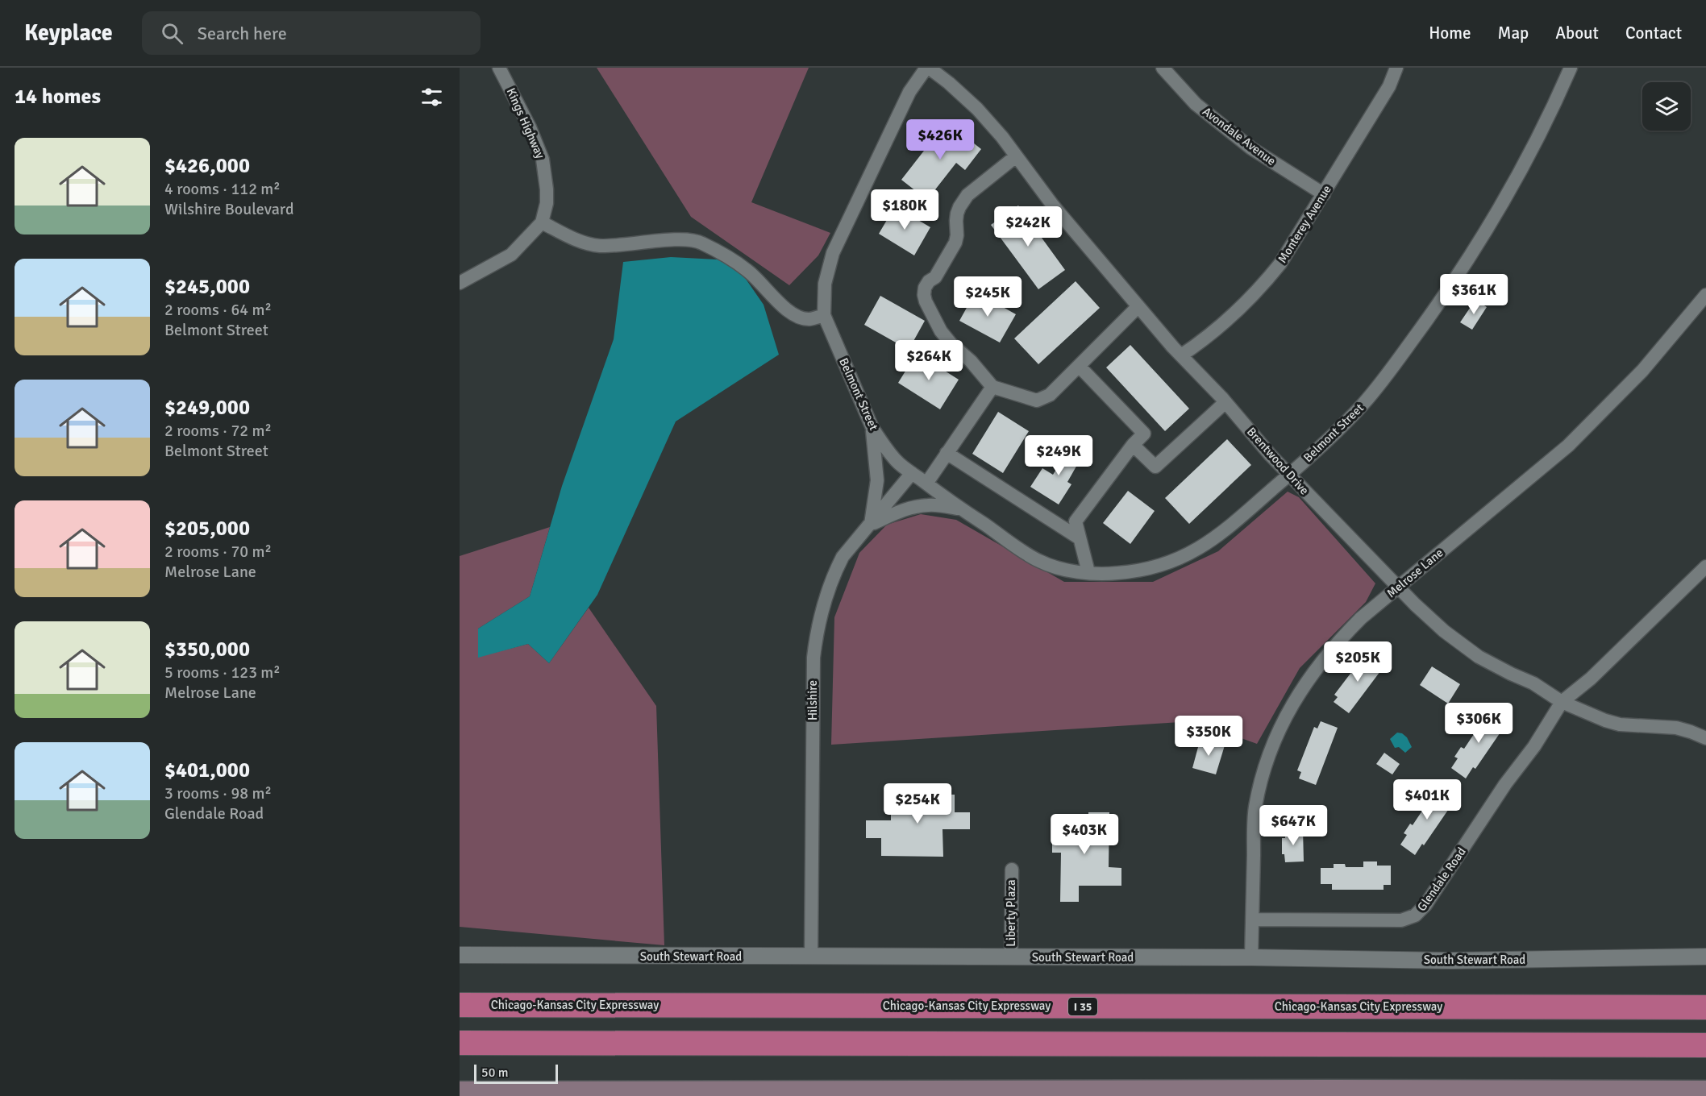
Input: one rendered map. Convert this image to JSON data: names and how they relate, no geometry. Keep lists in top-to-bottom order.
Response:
{
  "streets": {
    "highway": ["Chicago-Kansas City Expressway", "I 35"],
    "street": [
      "Kings Highway",
      "Avondale Avenue",
      "Monterey Avenue",
      "Belmont Street",
      "Brentwood Drive",
      "Melrose Lane",
      "Hilshire",
      "Glendale Road",
      "Liberty Plaza",
      "South Stewart Road"
    ]
  },
  "crossings": [
    ["Avondale Avenue", "Monterey Avenue"],
    ["Monterey Avenue", "Brentwood Drive"],
    ["Belmont Street", "Brentwood Drive"],
    ["Belmont Street", "Hilshire"],
    ["Brentwood Drive", "Melrose Lane"],
    ["Brentwood Drive", "Glendale Road"],
    ["Melrose Lane", "Glendale Road"],
    ["Melrose Lane", "South Stewart Road"],
    ["Hilshire", "South Stewart Road"],
    ["Liberty Plaza", "South Stewart Road"]
  ],
  "scale_bar": "50 m",
  "page": {
    "header": "Keyplace",
    "search": "Search here",
    "nav": [
      "Home",
      "Map",
      "About",
      "Contact"
    ],
    "heading": "14 homes",
    "price": [
      "$426K",
      "$180K",
      "$242K",
      "$361K",
      "$245K",
      "$264K",
      "$249K",
      "$205K",
      "$306K",
      "$350K",
      "$401K",
      "$254K",
      "$647K",
      "$403K"
    ],
    "list": [
      {
        "name": "$426,000",
        "note": "4 rooms · 112 m² · Wilshire Boulevard"
      },
      {
        "name": "$245,000",
        "note": "2 rooms · 64 m² · Belmont Street"
      },
      {
        "name": "$249,000",
        "note": "2 rooms · 72 m² · Belmont Street"
      },
      {
        "name": "$205,000",
        "note": "2 rooms · 70 m² · Melrose Lane"
      },
      {
        "name": "$350,000",
        "note": "5 rooms · 123 m² · Melrose Lane"
      },
      {
        "name": "$401,000",
        "note": "3 rooms · 98 m² · Glendale Road"
      }
    ],
    "scale": "50 m"
  }
}
